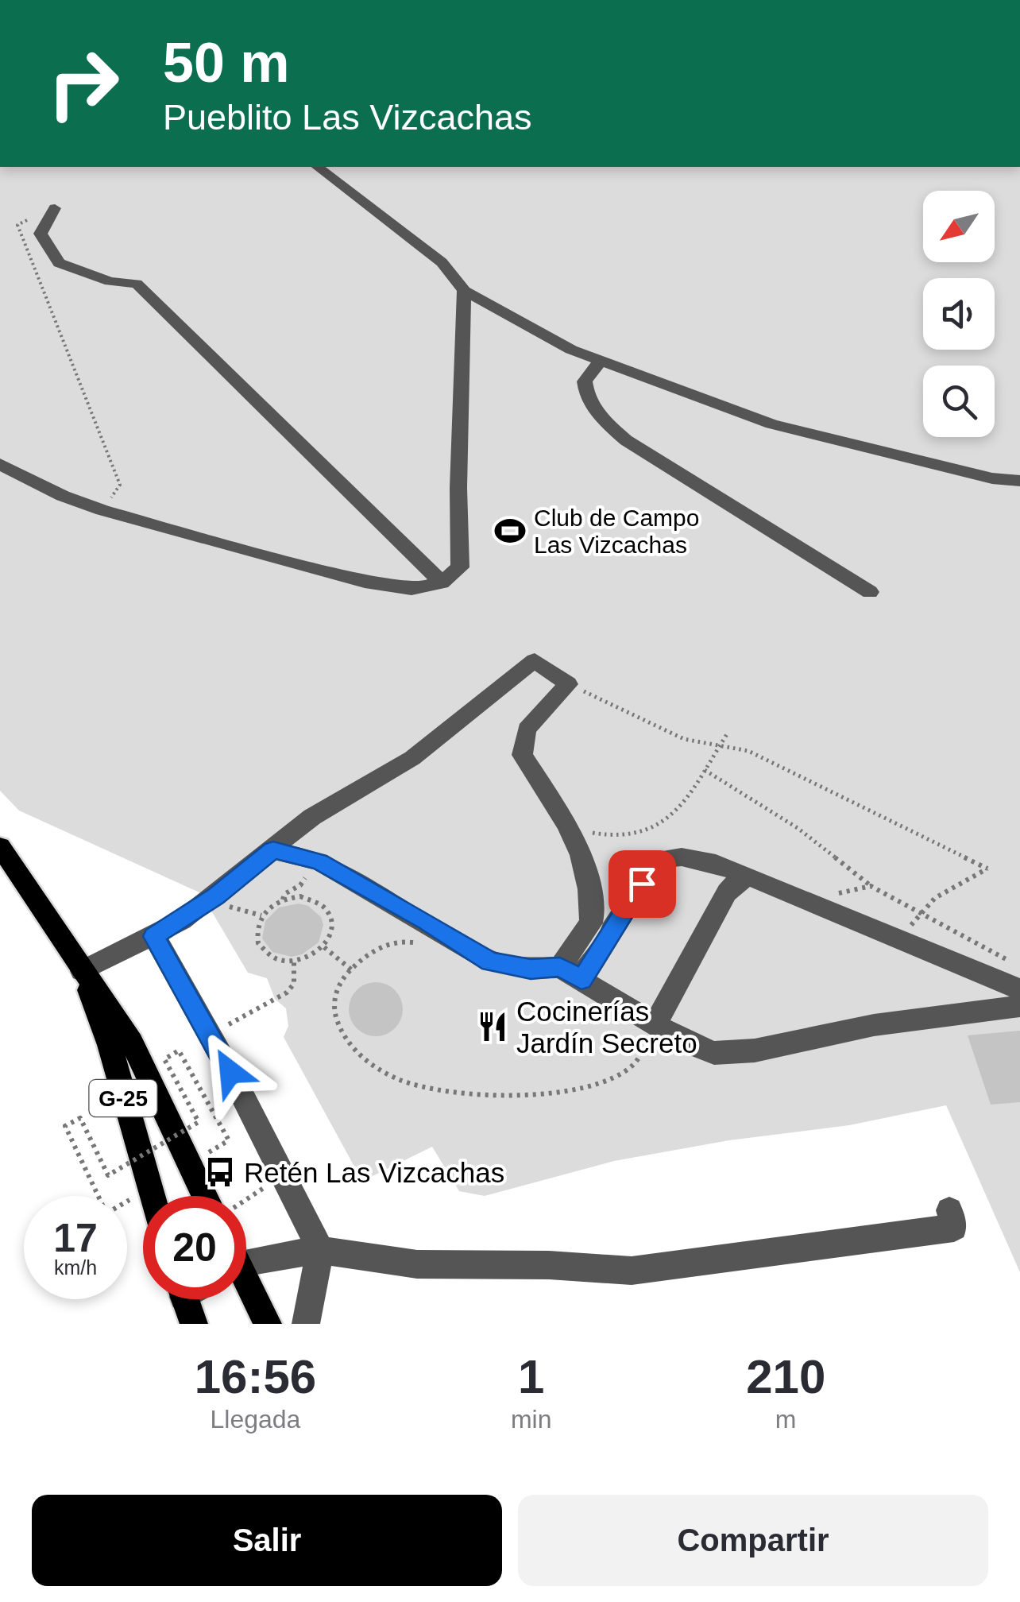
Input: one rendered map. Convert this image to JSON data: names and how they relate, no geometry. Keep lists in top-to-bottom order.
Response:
{
  "streets": {
    "main road": ["G-25"]
  },
  "places": {
    "sports": ["Club de Campo Las Vizcachas"],
    "restaurant": ["Cocinerías Jardín Secreto"],
    "bus stop": ["Retén Las Vizcachas"]
  },
  "north": "bottom left",
  "page": {
    "turn": ["50 m", "Pueblito Las Vizcachas"],
    "speed": "17 km/h",
    "limit": "20",
    "eta": [
      "16:56",
      "Llegada",
      "1",
      "min",
      "210",
      "m"
    ],
    "buttons": ["Salir", "Compartir"]
  }
}
